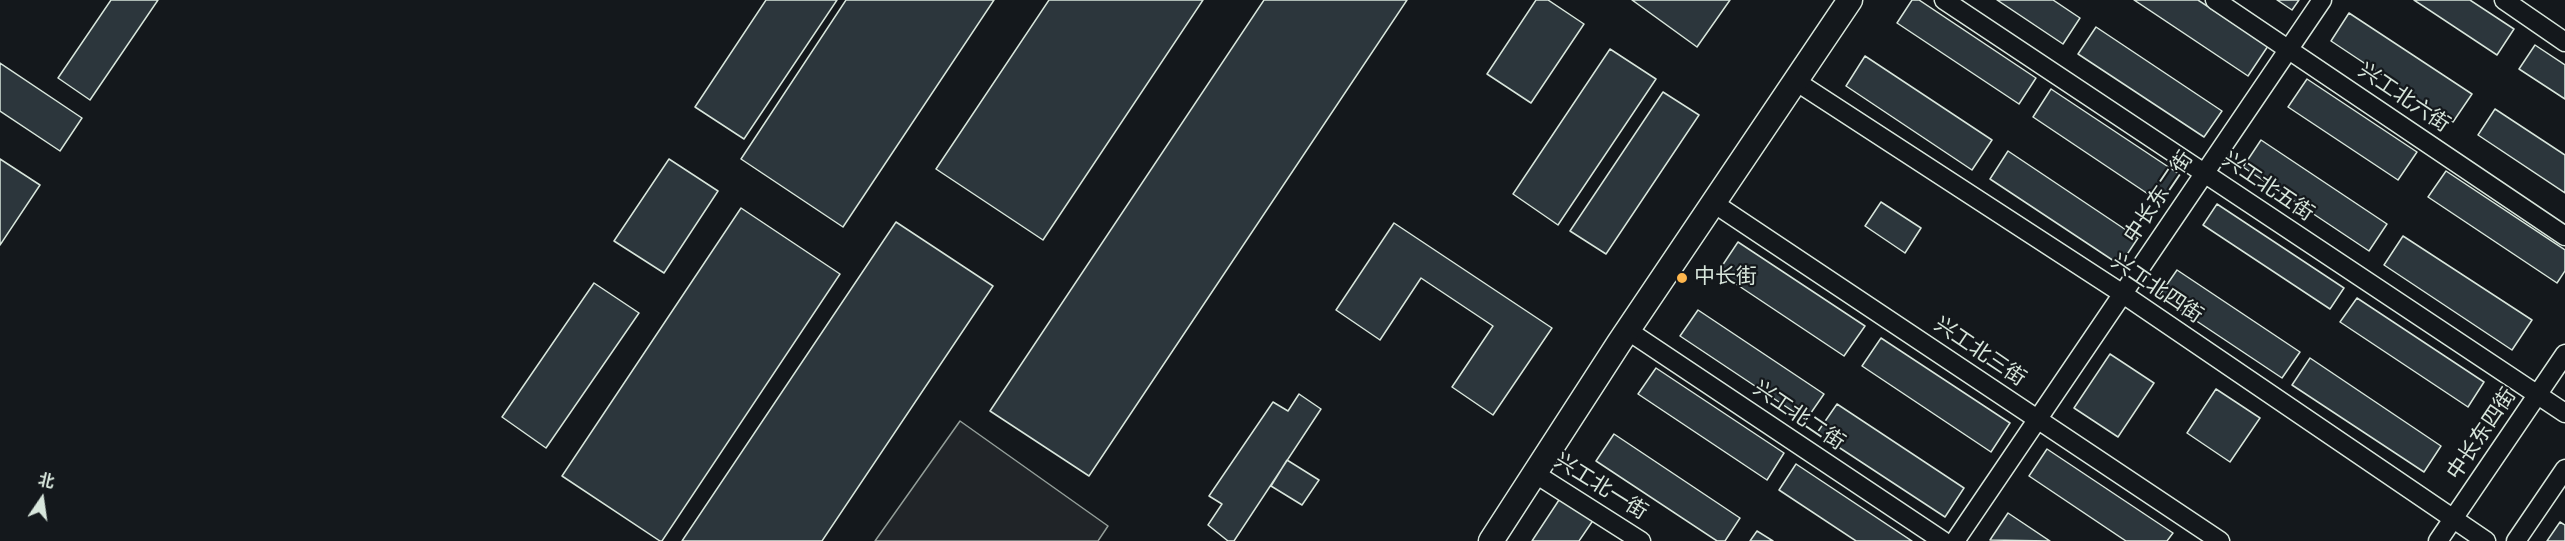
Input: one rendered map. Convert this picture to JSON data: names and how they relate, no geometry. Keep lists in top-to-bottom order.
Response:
{
  "streets": {
    "street": [
      "兴工北六街",
      "兴工北五街",
      "中长东二街",
      "兴工北四街",
      "兴工北三街",
      "兴工北二街",
      "中长东四街",
      "兴工北一街"
    ]
  },
  "crossings": [
    ["兴工北六街", "中长东二街"],
    ["兴工北五街", "中长东二街"],
    ["兴工北五街", "中长东四街"],
    ["中长东二街", "兴工北四街"],
    ["中长东二街", "兴工北三街"],
    ["兴工北四街", "中长东四街"]
  ],
  "places": ["中长街"],
  "north": "top"
}
